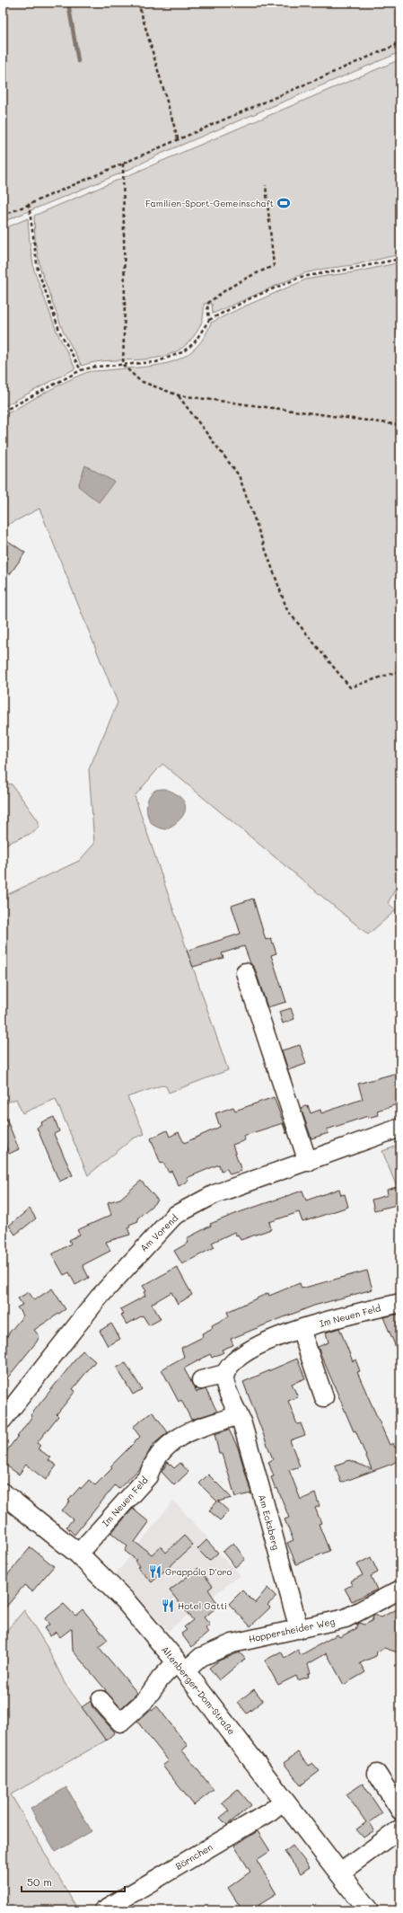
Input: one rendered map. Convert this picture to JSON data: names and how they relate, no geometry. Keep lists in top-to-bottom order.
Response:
{
  "streets": {
    "main road": ["Altenberger-Dom-Straße"],
    "street": [
      "Am Vorend",
      "Im Neuen Feld",
      "Am Ecksberg",
      "Hoppersheider Weg",
      "Börnchen"
    ]
  },
  "crossings": [
    ["Im Neuen Feld", "Am Ecksberg"],
    ["Im Neuen Feld", "Altenberger-Dom-Straße"],
    ["Am Ecksberg", "Hoppersheider Weg"],
    ["Hoppersheider Weg", "Altenberger-Dom-Straße"],
    ["Altenberger-Dom-Straße", "Börnchen"]
  ],
  "places": {
    "sports": ["Familien-Sport-Gemeinschaft"],
    "restaurant": ["Grappolo D'oro", "Hotel Gatti"]
  },
  "scale_bar": "50 m"
}
